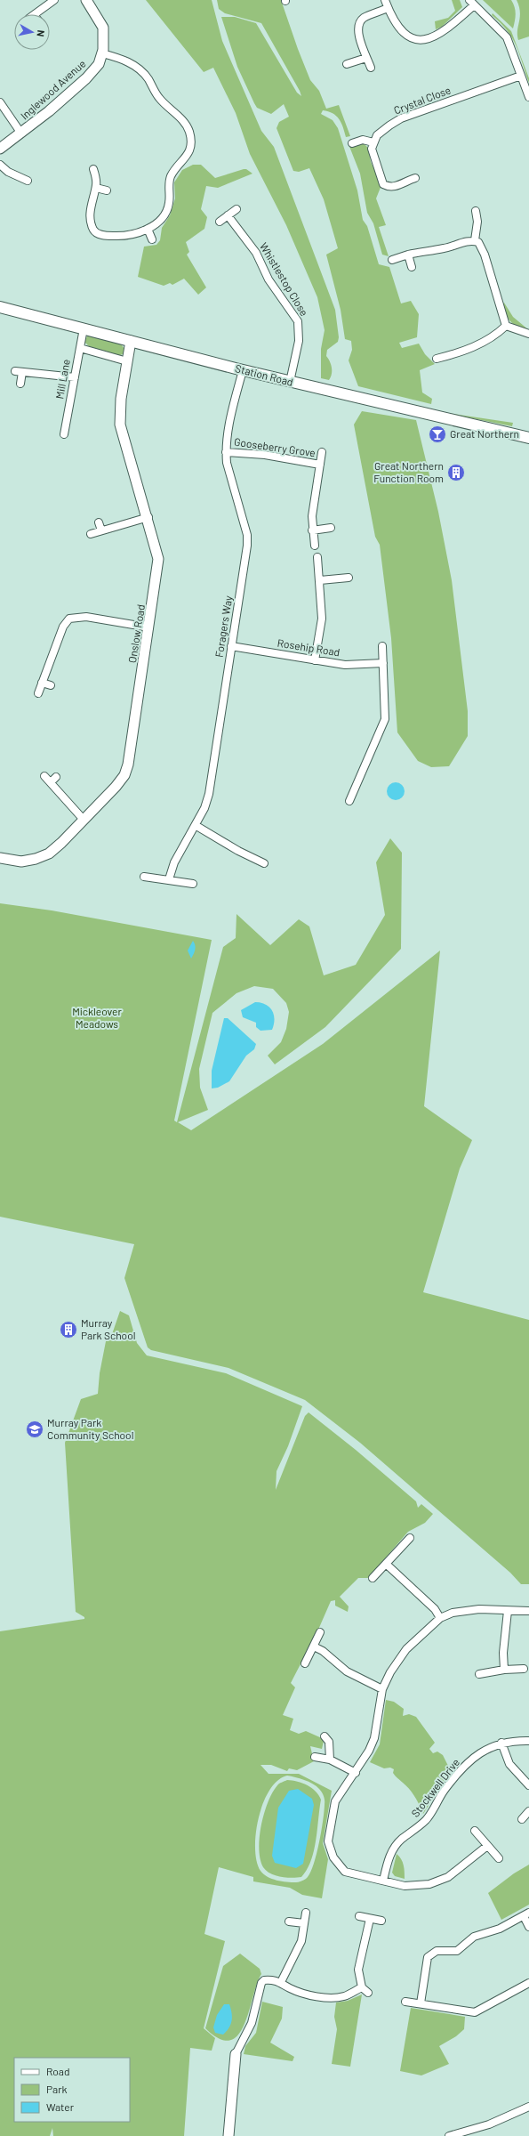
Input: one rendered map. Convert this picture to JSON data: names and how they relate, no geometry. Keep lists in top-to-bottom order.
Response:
{
  "streets": {
    "main road": ["Station Road"],
    "street": [
      "Inglewood Avenue",
      "Crystal Close",
      "Whistlestop Close",
      "Mill Lane",
      "Gooseberry Grove",
      "Foragers Way",
      "Onslow Road",
      "Rosehip Road",
      "Stockwell Drive"
    ]
  },
  "crossings": [
    ["Whistlestop Close", "Station Road"],
    ["Station Road", "Mill Lane"],
    ["Station Road", "Foragers Way"],
    ["Station Road", "Onslow Road"],
    ["Gooseberry Grove", "Foragers Way"],
    ["Foragers Way", "Rosehip Road"]
  ],
  "parks": ["Mickleover Meadows"],
  "places": {
    "bar": ["Great Northern"],
    "building": ["Great Northern Function Room", "Murray Park School"],
    "school or university": ["Murray Park Community School"]
  },
  "legend": ["Road", "Park", "Water"],
  "north": "right"
}
